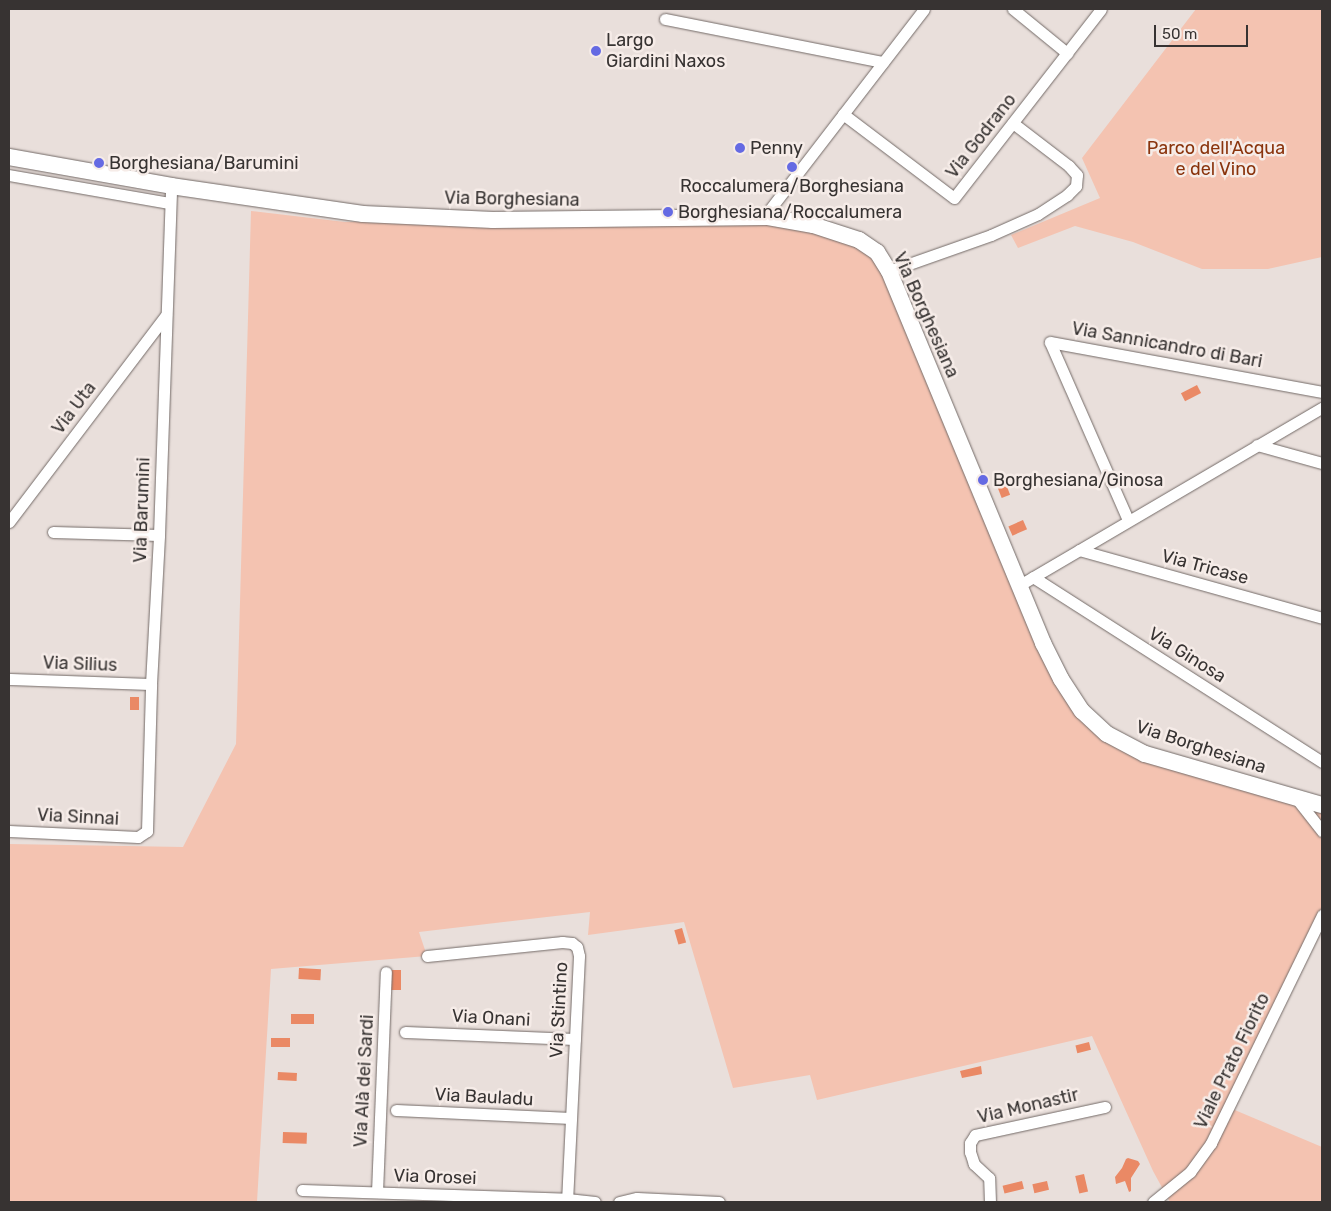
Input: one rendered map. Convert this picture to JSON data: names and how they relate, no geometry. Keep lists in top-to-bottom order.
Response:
{
  "streets": {
    "street": [
      "Via Godrano",
      "Via Borghesiana",
      "Via Sannicandro di Bari",
      "Via Uta",
      "Via Barumini",
      "Via Tricase",
      "Via Ginosa",
      "Via Silius",
      "Via Sinnai",
      "Via Stintino",
      "Via Onani",
      "Viale Prato Fiorito",
      "Via Alà dei Sardi",
      "Via Bauladu",
      "Via Monastir",
      "Via Orosei"
    ]
  },
  "crossings": [
    ["Via Borghesiana", "Via Barumini"],
    ["Via Uta", "Via Barumini"],
    ["Via Barumini", "Via Silius"],
    ["Via Barumini", "Via Sinnai"],
    ["Via Stintino", "Via Onani"],
    ["Via Stintino", "Via Bauladu"],
    ["Via Stintino", "Via Orosei"],
    ["Via Alà dei Sardi", "Via Orosei"]
  ],
  "parks": ["Parco dell'Acqua e del Vino"],
  "places": [
    "Largo Giardini Naxos",
    "Penny",
    "Borghesiana/Barumini",
    "Roccalumera/Borghesiana",
    "Borghesiana/Roccalumera",
    "Borghesiana/Ginosa"
  ],
  "scale_bar": "50 m"
}
